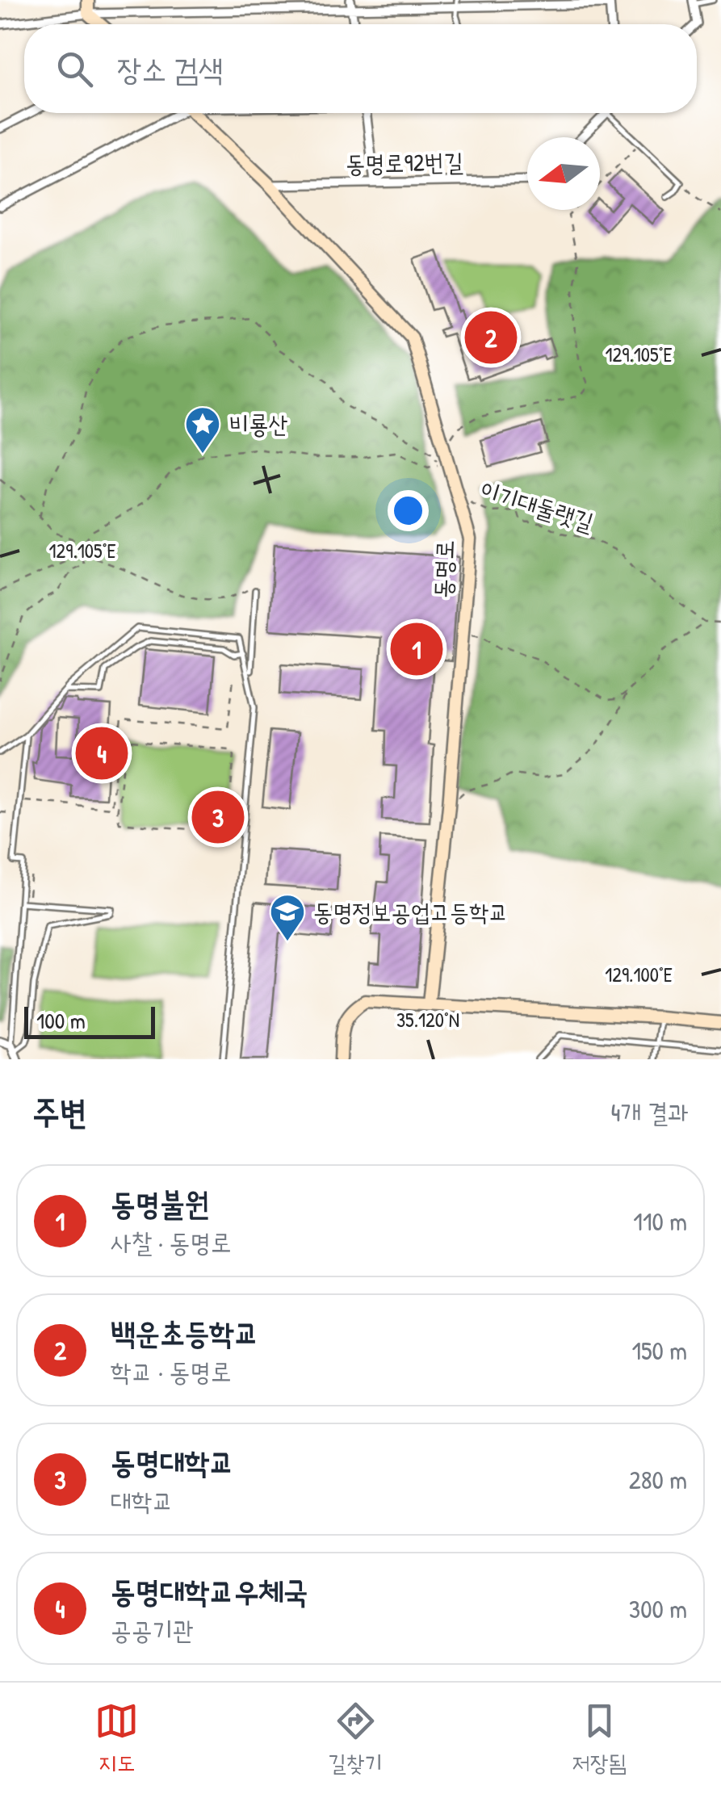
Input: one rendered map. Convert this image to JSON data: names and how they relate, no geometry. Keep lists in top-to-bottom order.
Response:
{
  "streets": {
    "street": ["동명로92번길", "동명로"],
    "path": ["이기대둘랫길"]
  },
  "crossings": [
    ["동명로92번길", "동명로"],
    ["이기대둘랫길", "동명로"]
  ],
  "places": {
    "place": ["비룡산"],
    "school or university": ["동명정보공업고등학교"]
  },
  "scale_bar": "100 m",
  "north": "left",
  "page": {
    "search": "장소 검색",
    "pins": [
      "2",
      "1",
      "4",
      "3"
    ],
    "scale": "100 m",
    "heading": ["주변", "4개 결과"],
    "list": [
      {
        "mark": "1",
        "name": "동명불원",
        "note": "사찰 · 동명로",
        "value": "110 m"
      },
      {
        "mark": "2",
        "name": "백운초등학교",
        "note": "학교 · 동명로",
        "value": "150 m"
      },
      {
        "mark": "3",
        "name": "동명대학교",
        "note": "대학교",
        "value": "280 m"
      },
      {
        "mark": "4",
        "name": "동명대학교우체국",
        "note": "공공기관",
        "value": "300 m"
      }
    ],
    "nav": ["지도", "길찾기", "저장됨"]
  },
  "coordinates": ["129.105°E", "129.100°E", "35.120°N"]
}
